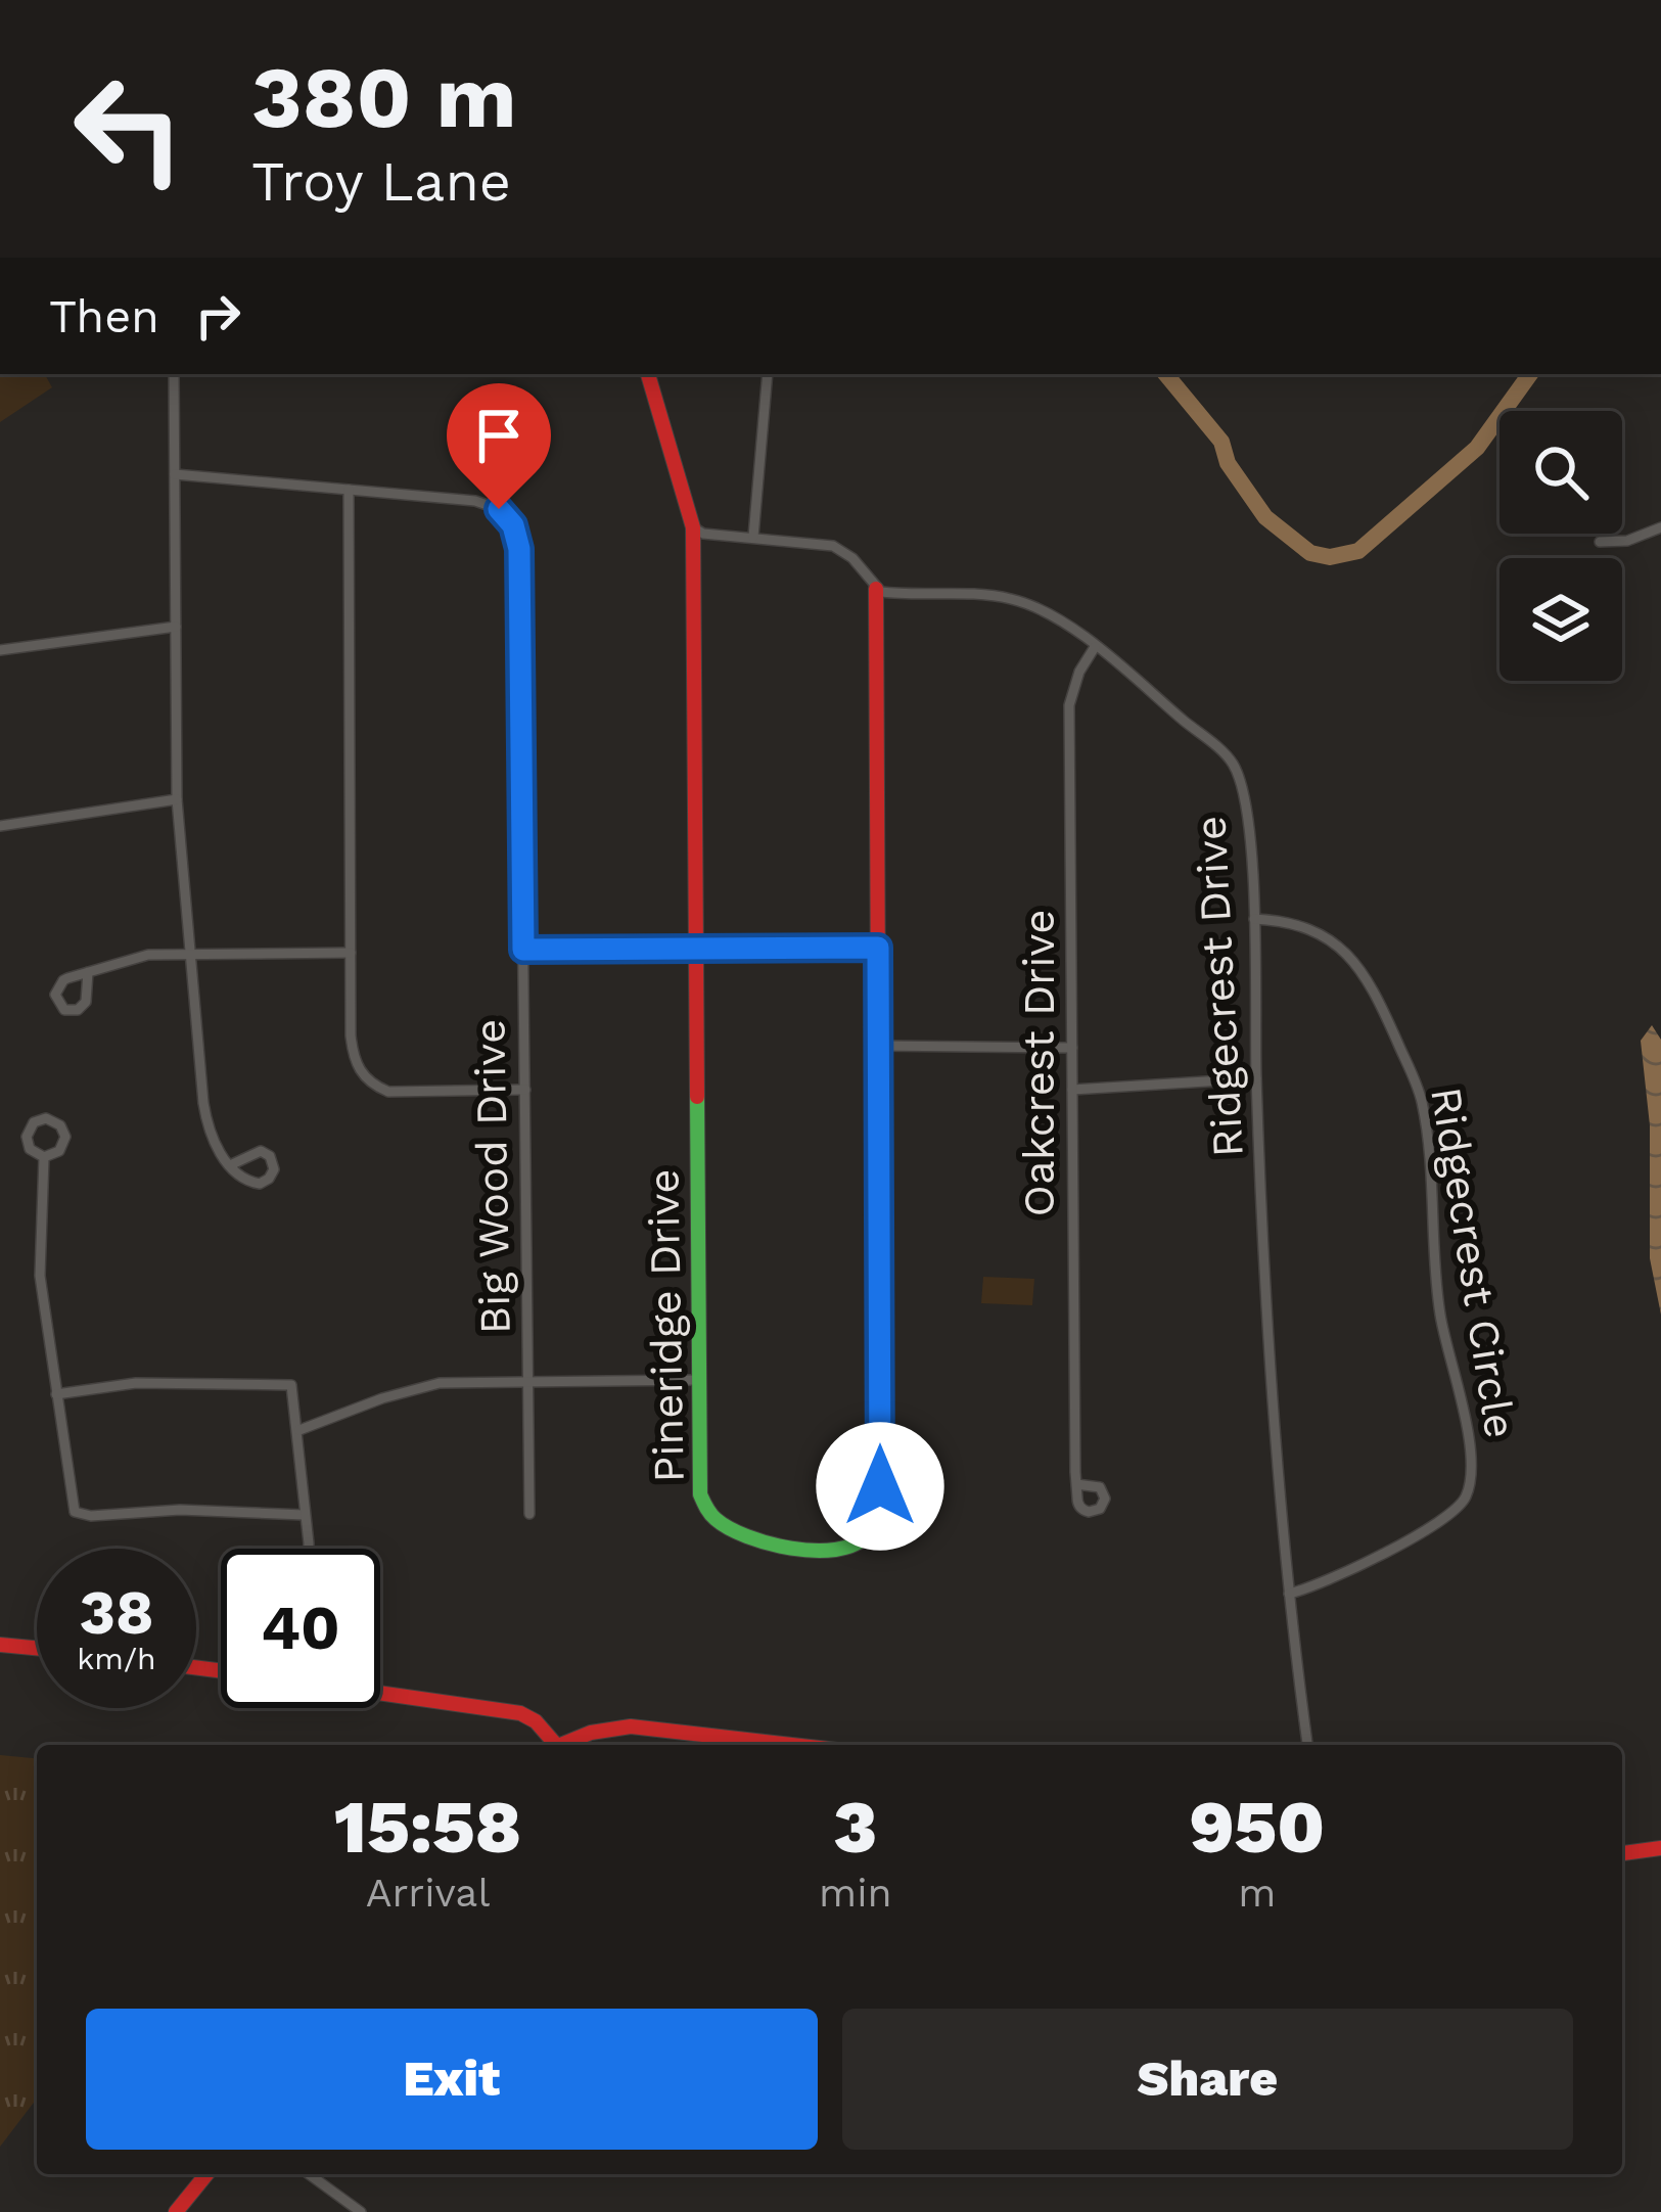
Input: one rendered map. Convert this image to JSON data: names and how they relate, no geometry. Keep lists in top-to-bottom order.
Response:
{
  "streets": {
    "street": [
      "Ridgecrest Drive",
      "Oakcrest Drive",
      "Big Wood Drive",
      "Ridgecrest Circle",
      "Pineridge Drive"
    ]
  },
  "crossings": [
    ["Ridgecrest Drive", "Oakcrest Drive"],
    ["Ridgecrest Drive", "Ridgecrest Circle"],
    ["Ridgecrest Drive", "Pineridge Drive"]
  ],
  "page": {
    "turn": ["380 m", "Troy Lane"],
    "then": "Then",
    "speed": "38 km/h",
    "limit": "40",
    "eta": [
      "15:58",
      "Arrival",
      "3",
      "min",
      "950",
      "m"
    ],
    "buttons": ["Exit", "Share"]
  }
}
